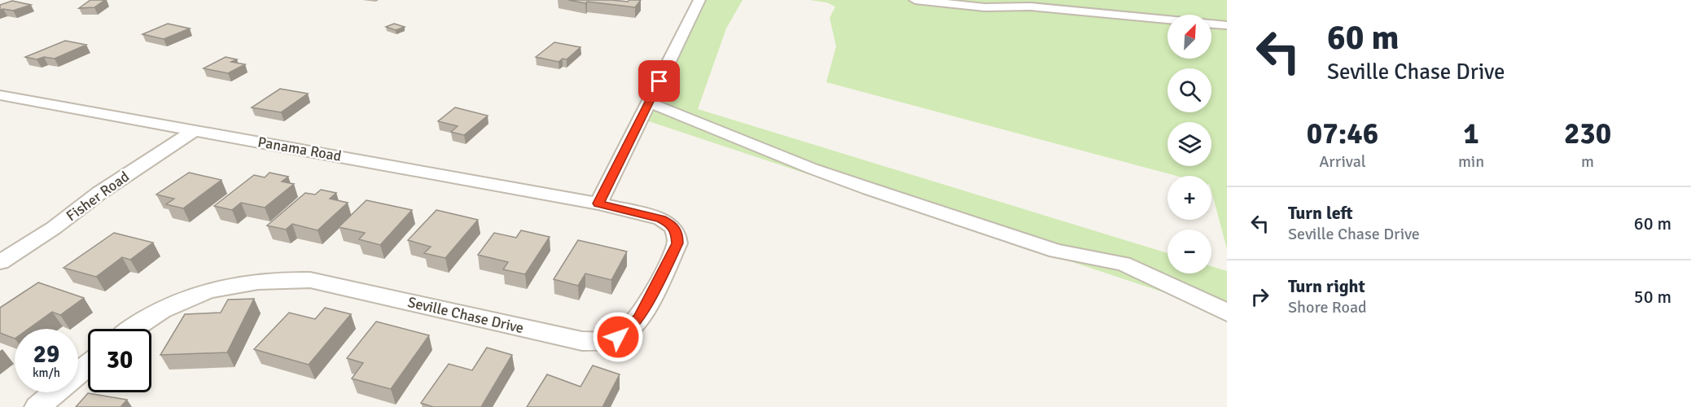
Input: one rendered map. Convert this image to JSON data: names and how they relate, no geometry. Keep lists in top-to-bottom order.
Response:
{
  "streets": {
    "street": ["Panama Road", "Fisher Road", "Seville Chase Drive"]
  },
  "crossings": [
    ["Panama Road", "Fisher Road"],
    ["Panama Road", "Seville Chase Drive"]
  ],
  "north": "top right",
  "page": {
    "turn": ["60 m", "Seville Chase Drive"],
    "map_buttons": ["+", "−"],
    "eta": [
      "07:46",
      "Arrival",
      "1",
      "min",
      "230",
      "m"
    ],
    "list": [
      {
        "name": "Turn left",
        "note": "Seville Chase Drive",
        "value": "60 m"
      },
      {
        "name": "Turn right",
        "note": "Shore Road",
        "value": "50 m"
      }
    ],
    "speed": "29 km/h",
    "limit": "30"
  }
}
